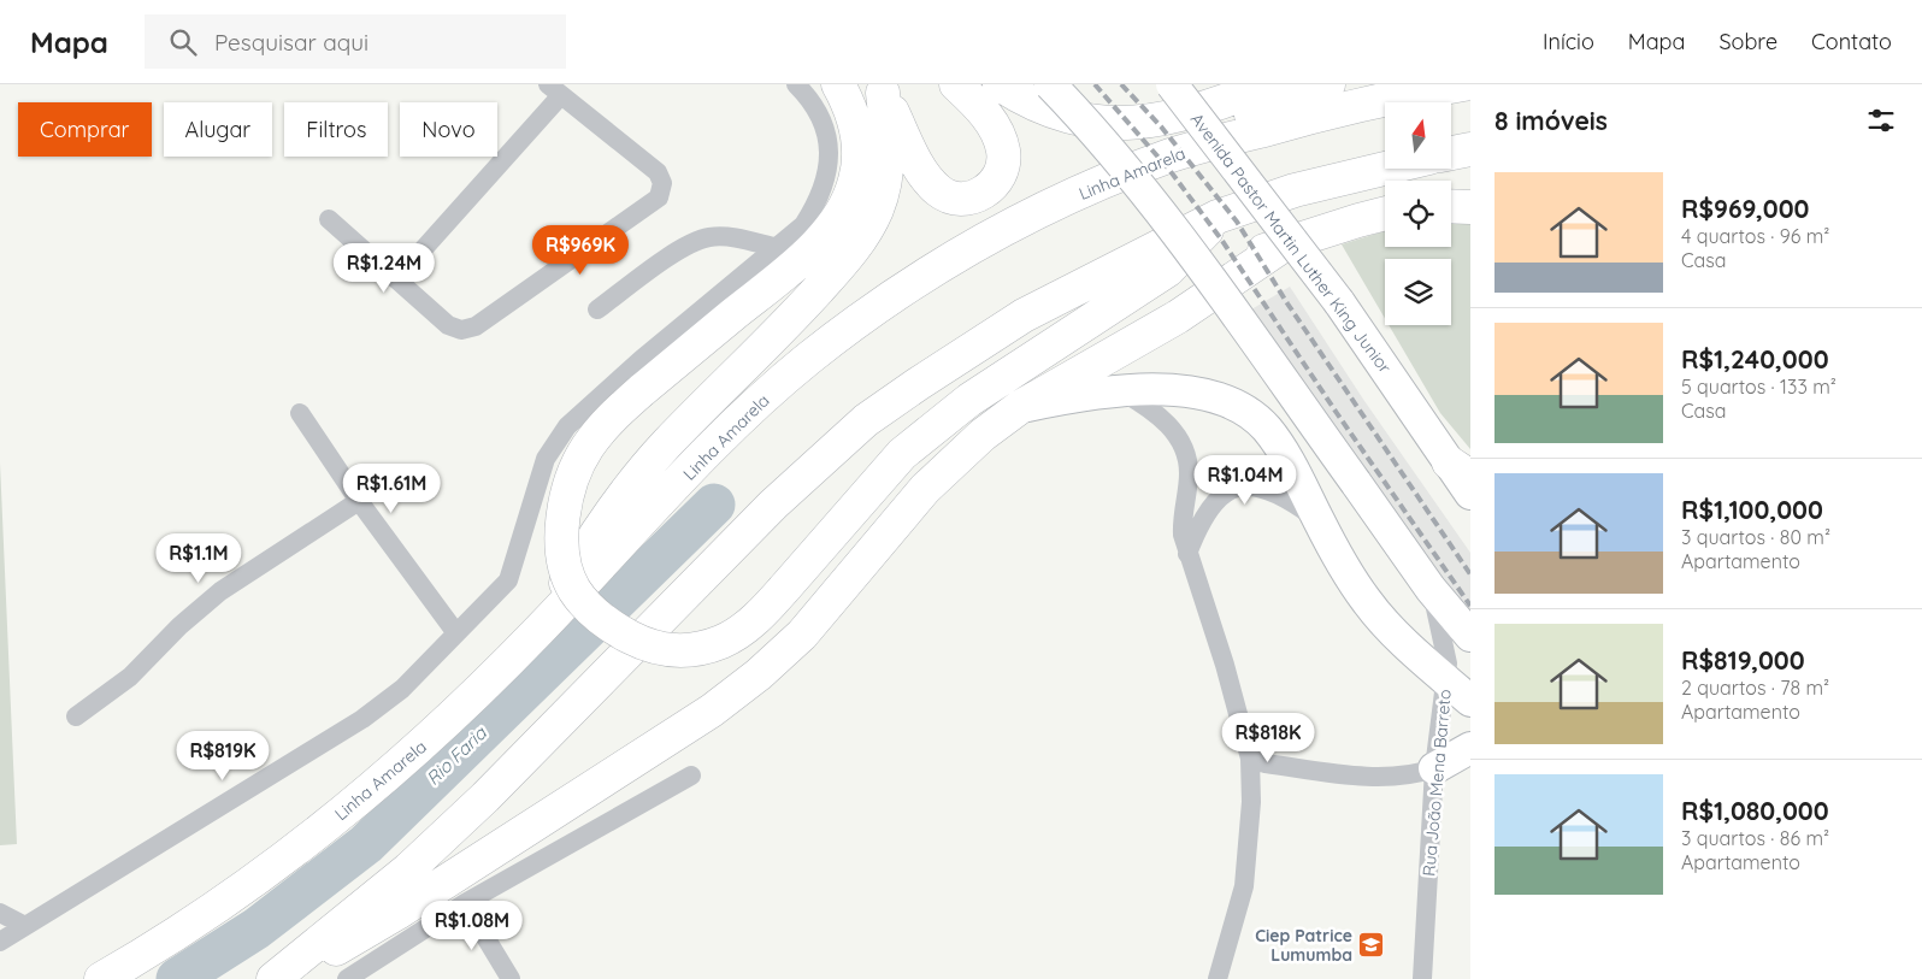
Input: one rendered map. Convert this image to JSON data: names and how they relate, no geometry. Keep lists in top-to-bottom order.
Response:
{
  "streets": {
    "highway": ["Linha Amarela"],
    "main road": ["Avenida Pastor Martin Luther King Junior"],
    "street": ["Rua João Mena Barreto"]
  },
  "water": ["Rio Faria"],
  "places": {
    "school or university": ["Ciep Patrice Lumumba"]
  },
  "north": "top",
  "page": {
    "header": "Mapa",
    "search": "Pesquisar aqui",
    "nav": [
      "Início",
      "Mapa",
      "Sobre",
      "Contato"
    ],
    "heading": "8 imóveis",
    "chip": [
      "Comprar",
      "Alugar",
      "Filtros",
      "Novo"
    ],
    "list": [
      {
        "name": "R$969,000",
        "note": "4 quartos · 96 m² · Casa"
      },
      {
        "name": "R$1,240,000",
        "note": "5 quartos · 133 m² · Casa"
      },
      {
        "name": "R$1,100,000",
        "note": "3 quartos · 80 m² · Apartamento"
      },
      {
        "name": "R$819,000",
        "note": "2 quartos · 78 m² · Apartamento"
      },
      {
        "name": "R$1,080,000",
        "note": "3 quartos · 86 m² · Apartamento"
      }
    ],
    "price": [
      "R$969K",
      "R$1.24M",
      "R$1.04M",
      "R$1.61M",
      "R$1.1M",
      "R$818K",
      "R$819K",
      "R$1.08M"
    ]
  }
}
